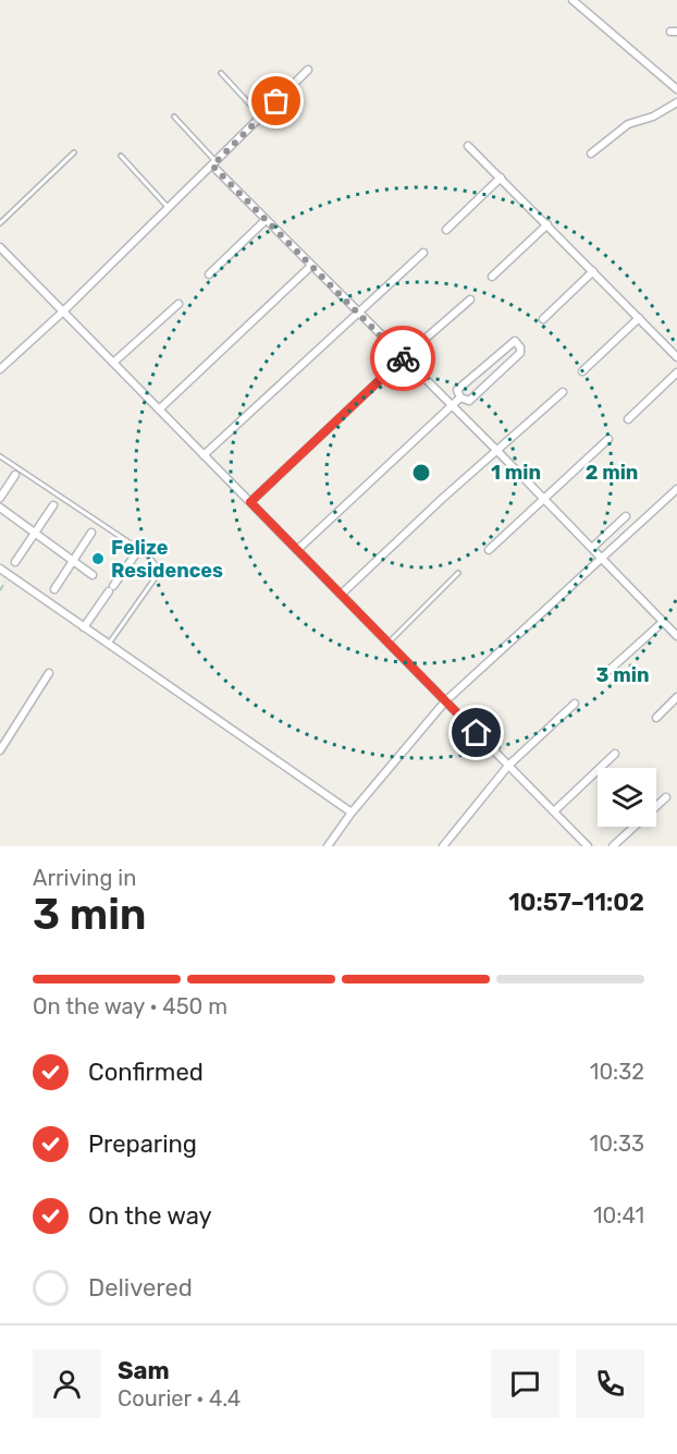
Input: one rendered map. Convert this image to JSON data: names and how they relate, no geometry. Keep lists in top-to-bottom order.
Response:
{
  "places": ["Felize Residences"],
  "page": {
    "heading": ["3 min", "Arriving in", "10:57–11:02"],
    "panel": ["Sam", "Courier · 4.4"],
    "bar": "On the way · 450 m",
    "list": [
      ["Confirmed", "10:32"],
      ["Preparing", "10:33"],
      ["On the way", "10:41"],
      "Delivered"
    ]
  },
  "rings": ["1 min", "2 min", "3 min"]
}
